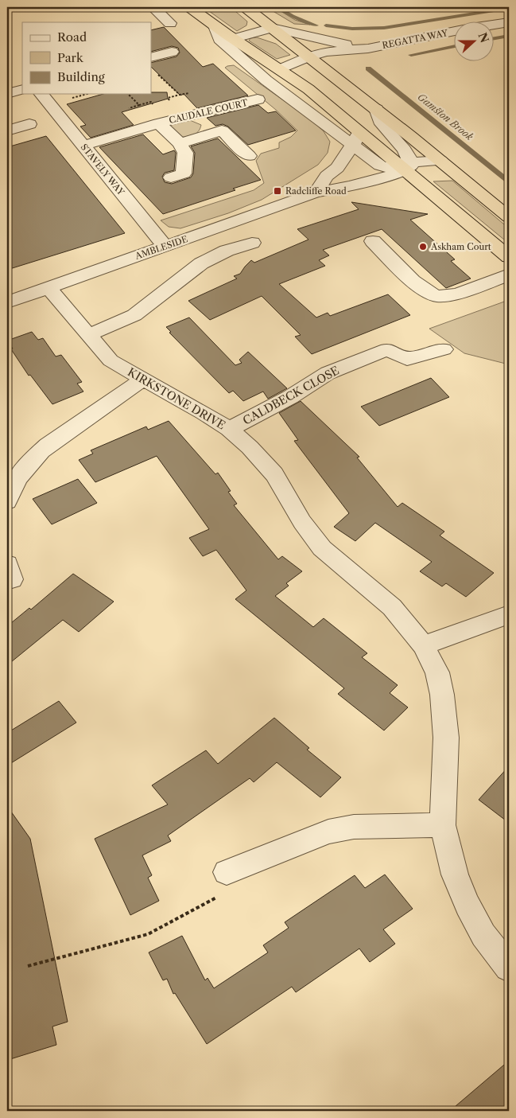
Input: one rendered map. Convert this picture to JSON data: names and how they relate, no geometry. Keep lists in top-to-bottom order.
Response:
{
  "streets": {
    "street": [
      "REGATTA WAY",
      "CAUDALE COURT",
      "STAVELY WAY",
      "AMBLESIDE",
      "CALDBECK CLOSE",
      "KIRKSTONE DRIVE"
    ]
  },
  "crossings": [
    ["CAUDALE COURT", "STAVELY WAY"],
    ["STAVELY WAY", "AMBLESIDE"],
    ["AMBLESIDE", "KIRKSTONE DRIVE"],
    ["CALDBECK CLOSE", "KIRKSTONE DRIVE"]
  ],
  "water": ["Gamston Brook"],
  "places": {
    "transit": ["Radcliffe Road"],
    "other": ["Askham Court"]
  },
  "legend": ["Road", "Park", "Building"],
  "north": "right"
}
